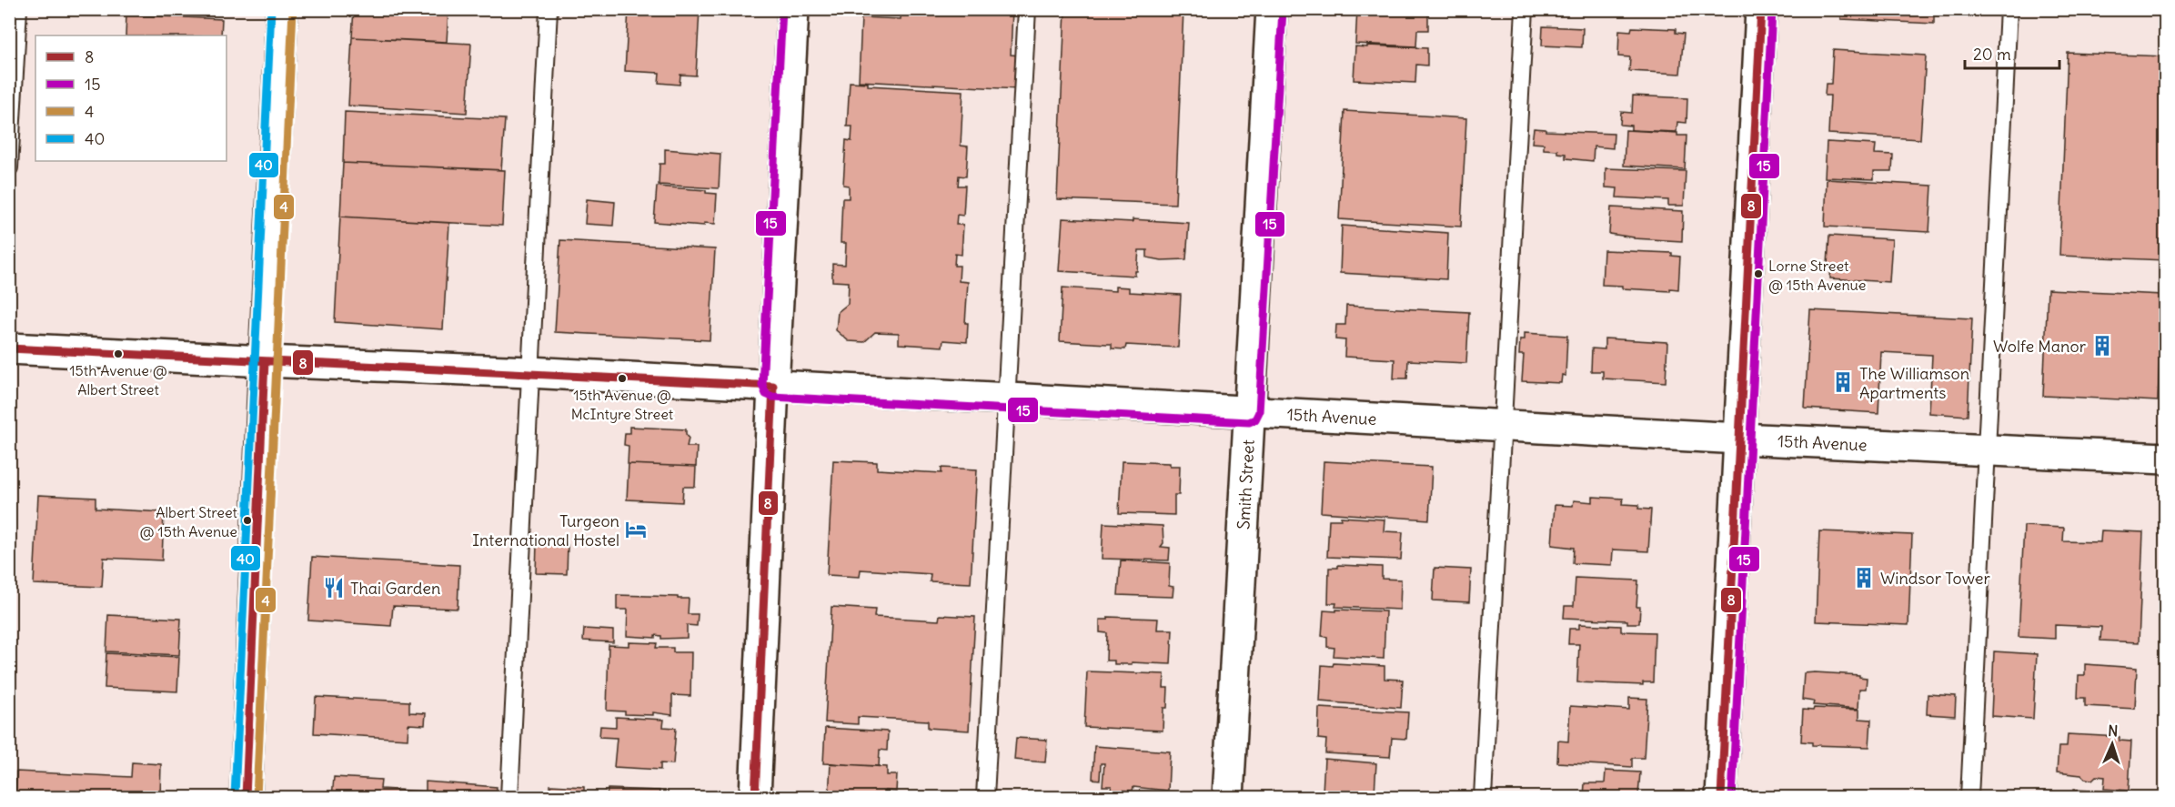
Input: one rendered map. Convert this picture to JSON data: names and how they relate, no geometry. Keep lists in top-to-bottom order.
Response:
{
  "streets": {
    "street": ["15th Avenue", "Smith Street"]
  },
  "crossings": [
    ["15th Avenue", "Smith Street"]
  ],
  "places": {
    "other": [
      "Lorne Street @ 15th Avenue",
      "15th Avenue @ Albert Street",
      "15th Avenue @ McIntyre Street",
      "Albert Street @ 15th Avenue"
    ],
    "building": ["Wolfe Manor", "The Williamson Apartments", "Windsor Tower"],
    "hotel": ["Turgeon International Hostel"],
    "restaurant": ["Thai Garden"]
  },
  "lines": [
    "transit line 8",
    "transit line 15",
    "transit line 40",
    "transit line 4"
  ],
  "legend": [
    "8",
    "15",
    "4",
    "40"
  ],
  "scale_bar": "20 m",
  "north": "top"
}
